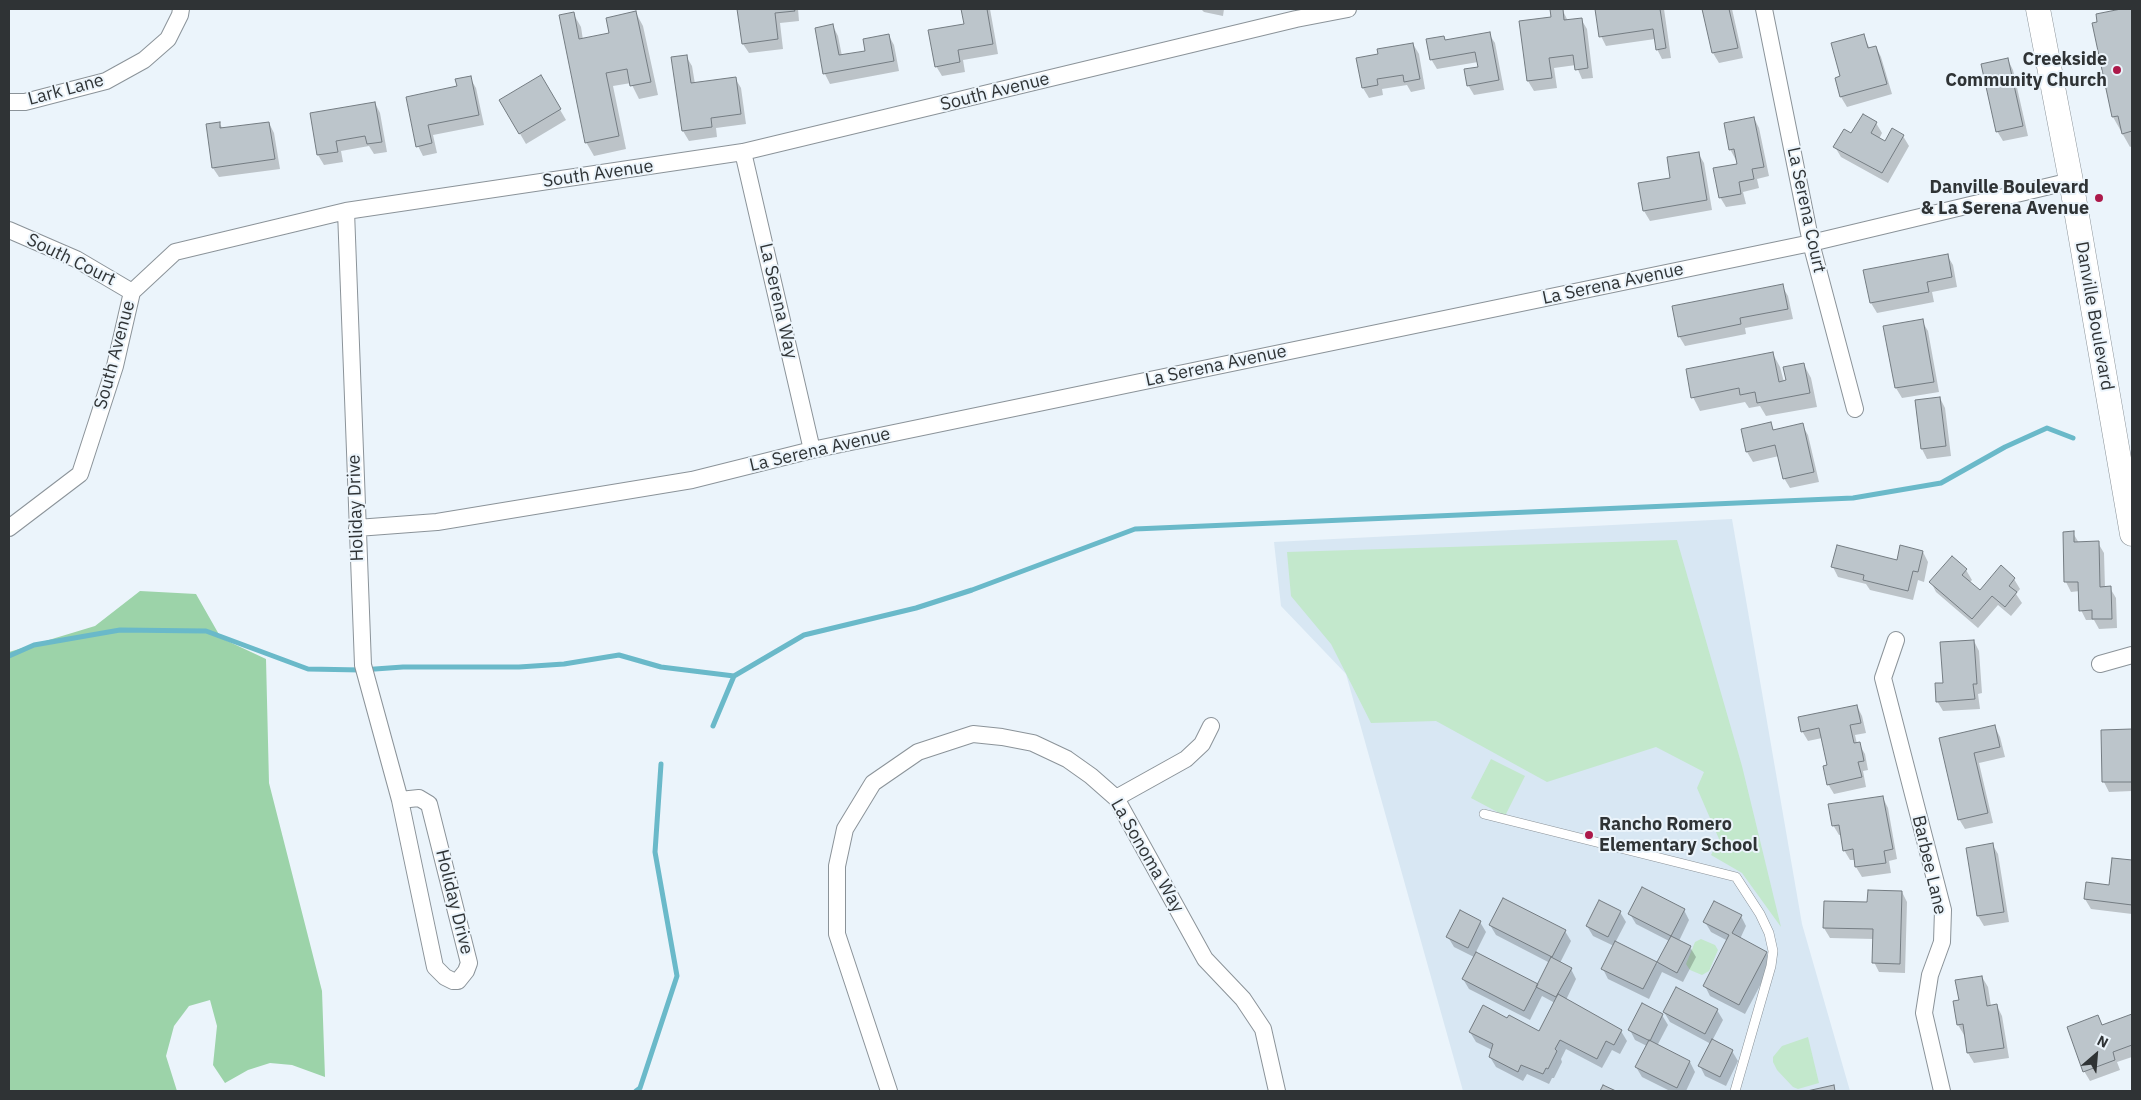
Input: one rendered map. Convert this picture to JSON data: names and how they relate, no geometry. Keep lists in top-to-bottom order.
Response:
{
  "streets": {
    "main road": ["Danville Boulevard"],
    "street": [
      "Lark Lane",
      "South Avenue",
      "La Serena Court",
      "South Court",
      "La Serena Avenue",
      "La Serena Way",
      "Holiday Drive",
      "La Sonoma Way",
      "Barbee Lane"
    ]
  },
  "crossings": [
    ["South Avenue", "South Court"],
    ["South Avenue", "La Serena Way"],
    ["South Avenue", "Holiday Drive"],
    ["La Serena Court", "La Serena Avenue"],
    ["La Serena Avenue", "La Serena Way"],
    ["La Serena Avenue", "Danville Boulevard"],
    ["La Serena Avenue", "Holiday Drive"]
  ],
  "places": ["Creekside Community Church", "Danville Boulevard & La Serena Avenue", "Rancho Romero Elementary School"],
  "north": "top right"
}
